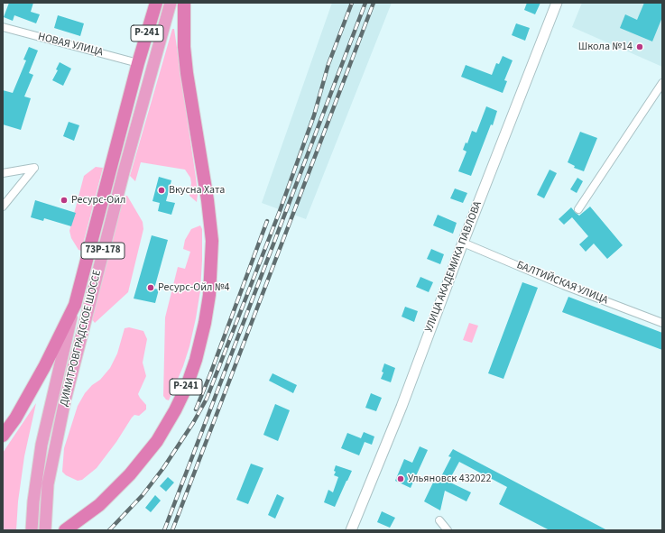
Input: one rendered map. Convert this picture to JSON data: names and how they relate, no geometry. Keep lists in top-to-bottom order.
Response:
{
  "streets": {
    "highway": ["Р-241", "ДИМИТРОВГРАДСКОЕ ШОССЕ"],
    "main road": ["73Р-178"],
    "street": ["НОВАЯ УЛИЦА", "УЛИЦА АКАДЕМИКА ПАВЛОВА", "БАЛТИЙСКАЯ УЛИЦА"]
  },
  "crossings": [
    ["Р-241", "ДИМИТРОВГРАДСКОЕ ШОССЕ"],
    ["НОВАЯ УЛИЦА", "ДИМИТРОВГРАДСКОЕ ШОССЕ"],
    ["УЛИЦА АКАДЕМИКА ПАВЛОВА", "БАЛТИЙСКАЯ УЛИЦА"]
  ],
  "places": [
    "Школа №14",
    "Вкусна Хата",
    "Ресурс-Ойл",
    "Ресурс-Ойл №4",
    "Ульяновск 432022"
  ]
}
